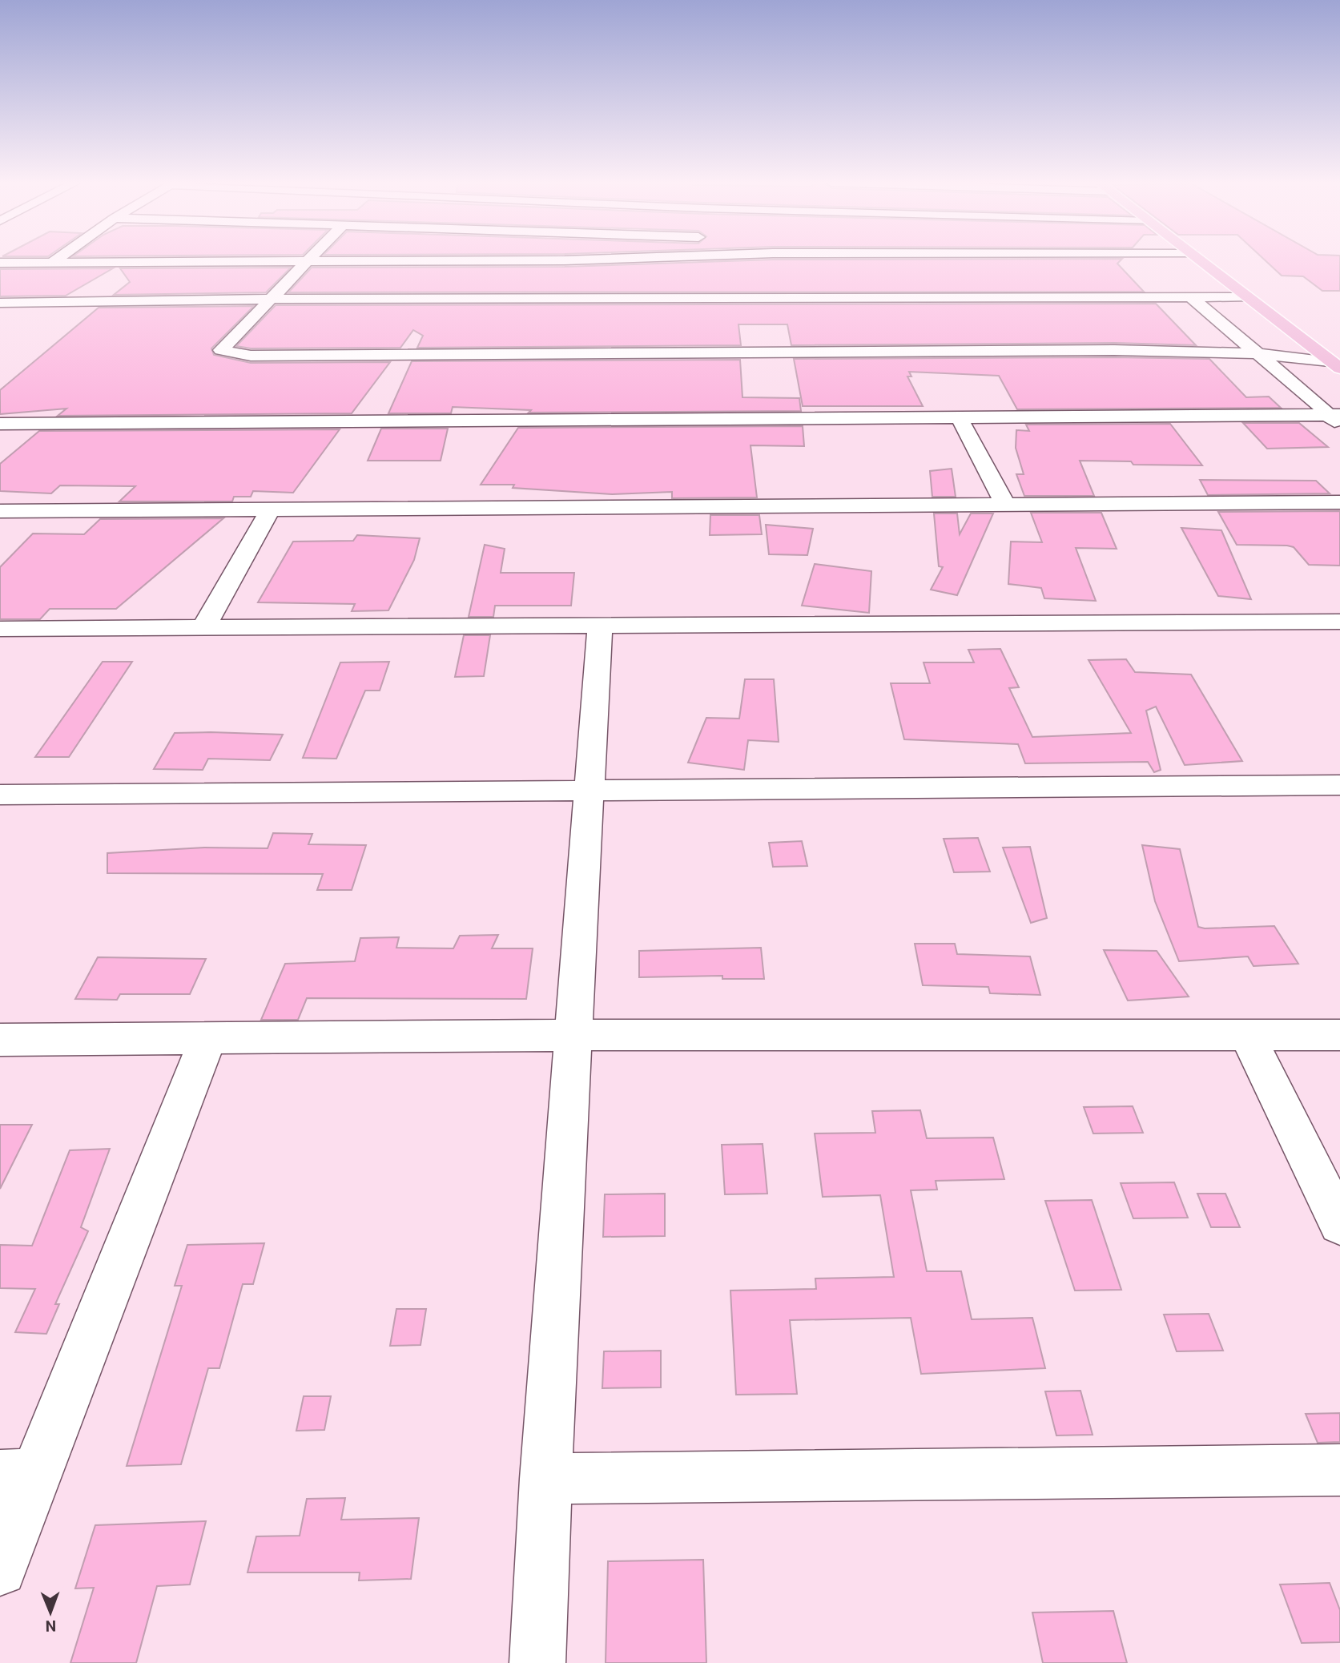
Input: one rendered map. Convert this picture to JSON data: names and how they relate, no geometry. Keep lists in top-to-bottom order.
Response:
{
  "north": "bottom"
}
